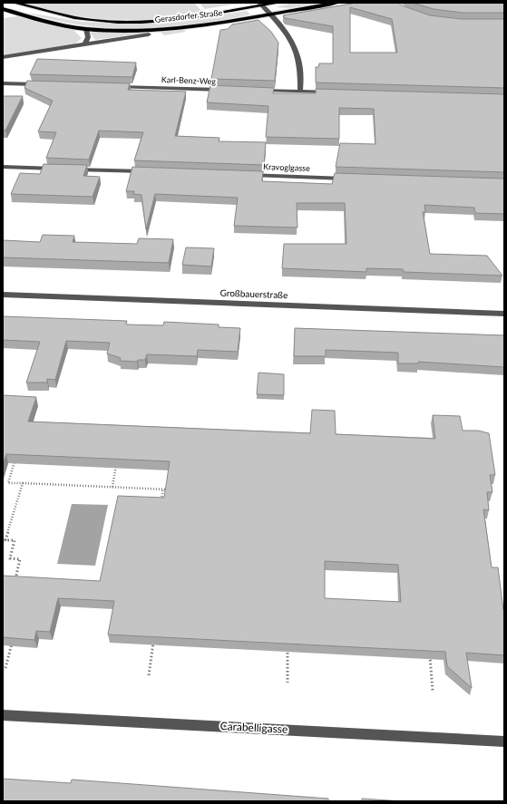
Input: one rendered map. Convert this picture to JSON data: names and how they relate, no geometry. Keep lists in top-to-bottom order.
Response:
{
  "streets": {
    "main road": ["Gerasdorfer Straße"],
    "street": [
      "Karl-Benz-Weg",
      "Kravoglgasse",
      "Großbauerstraße",
      "Carabelligasse"
    ]
  }
}
